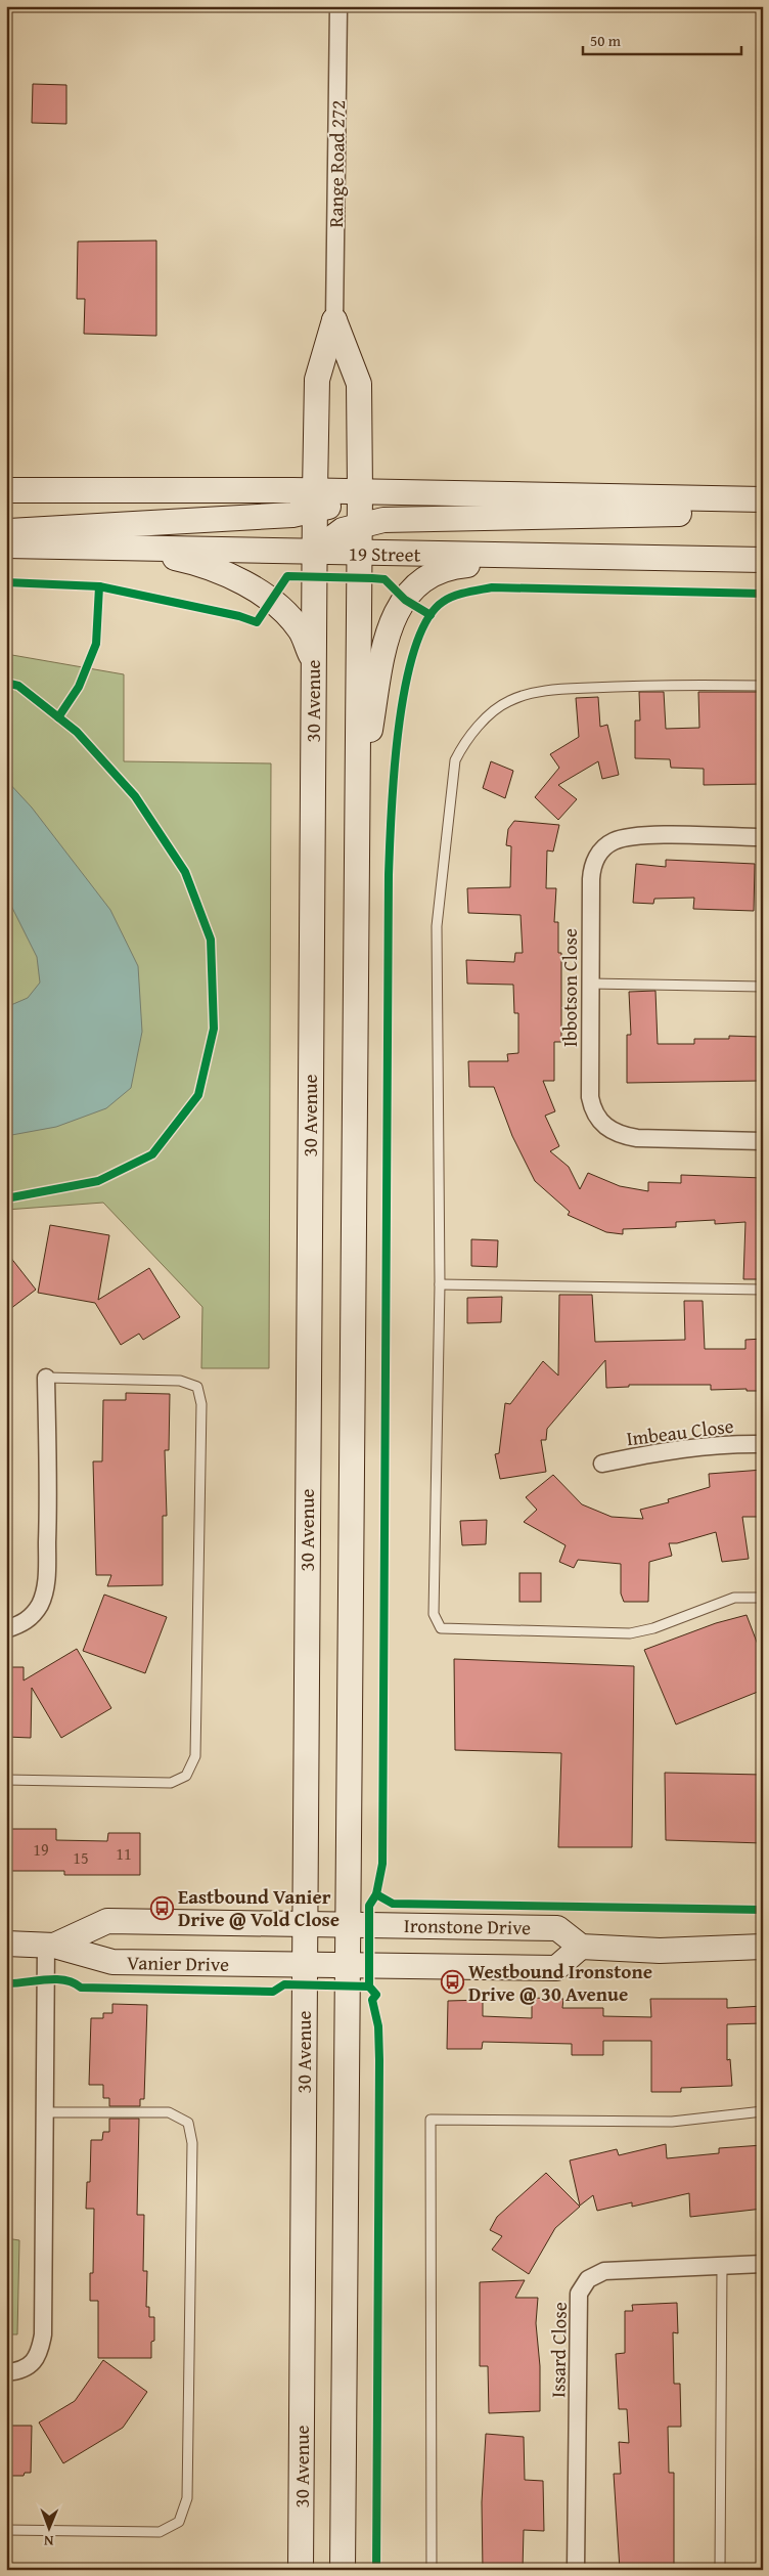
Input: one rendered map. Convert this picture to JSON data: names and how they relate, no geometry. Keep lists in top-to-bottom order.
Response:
{
  "streets": {
    "main road": [
      "Range Road 272",
      "19 Street",
      "30 Avenue",
      "Ironstone Drive",
      "Vanier Drive"
    ],
    "street": ["Ibbotson Close", "Imbeau Close", "Issard Close"]
  },
  "crossings": [
    ["Range Road 272", "30 Avenue"],
    ["19 Street", "30 Avenue"],
    ["30 Avenue", "Ironstone Drive"],
    ["30 Avenue", "Vanier Drive"],
    ["Ironstone Drive", "Vanier Drive"]
  ],
  "places": {
    "bus stop": ["Eastbound Vanier Drive @ Vold Close", "Westbound Ironstone Drive @ 30 Avenue"]
  },
  "house_numbers": ["19", "11", "15"],
  "scale_bar": "50 m",
  "north": "bottom"
}
